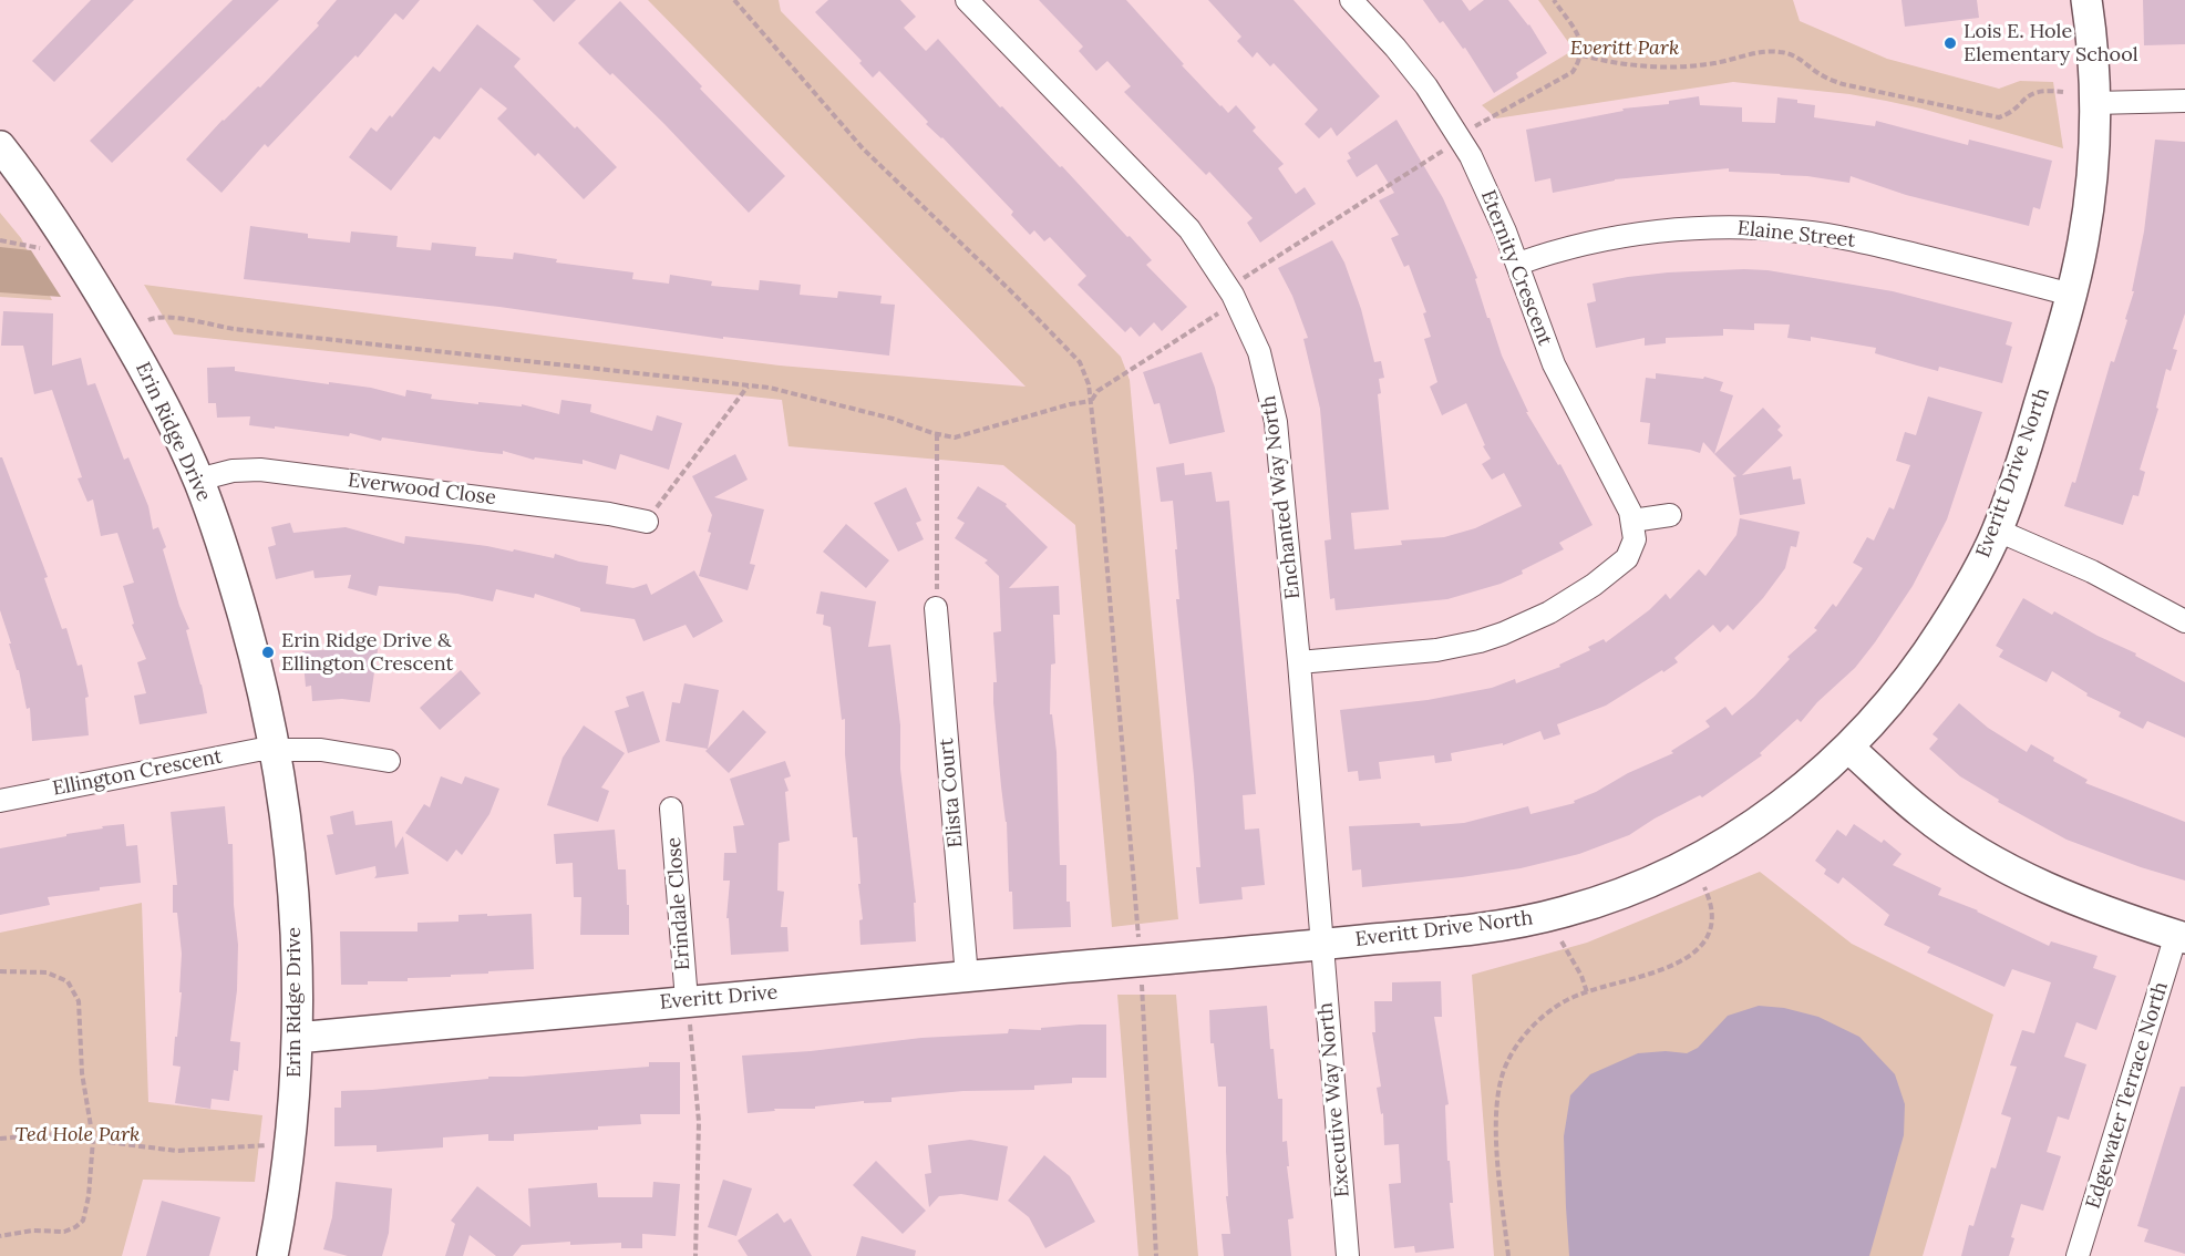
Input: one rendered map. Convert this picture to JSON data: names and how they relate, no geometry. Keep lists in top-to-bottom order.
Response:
{
  "streets": {
    "street": [
      "Elaine Street",
      "Eternity Crescent",
      "Erin Ridge Drive",
      "Everitt Drive North",
      "Everwood Close",
      "Enchanted Way North",
      "Ellington Crescent",
      "Elista Court",
      "Erindale Close",
      "Everitt Drive",
      "Edgewater Terrace North",
      "Executive Way North"
    ]
  },
  "crossings": [
    ["Elaine Street", "Eternity Crescent"],
    ["Elaine Street", "Everitt Drive North"],
    ["Eternity Crescent", "Enchanted Way North"],
    ["Erin Ridge Drive", "Everwood Close"],
    ["Erin Ridge Drive", "Ellington Crescent"],
    ["Erin Ridge Drive", "Everitt Drive"],
    ["Everitt Drive North", "Enchanted Way North"],
    ["Everitt Drive North", "Everitt Drive"],
    ["Everitt Drive North", "Executive Way North"],
    ["Enchanted Way North", "Executive Way North"],
    ["Elista Court", "Everitt Drive"],
    ["Erindale Close", "Everitt Drive"]
  ],
  "parks": ["Everitt Park", "Ted Hole Park"],
  "places": ["Lois E. Hole Elementary School", "Erin Ridge Drive & Ellington Crescent"]
}
